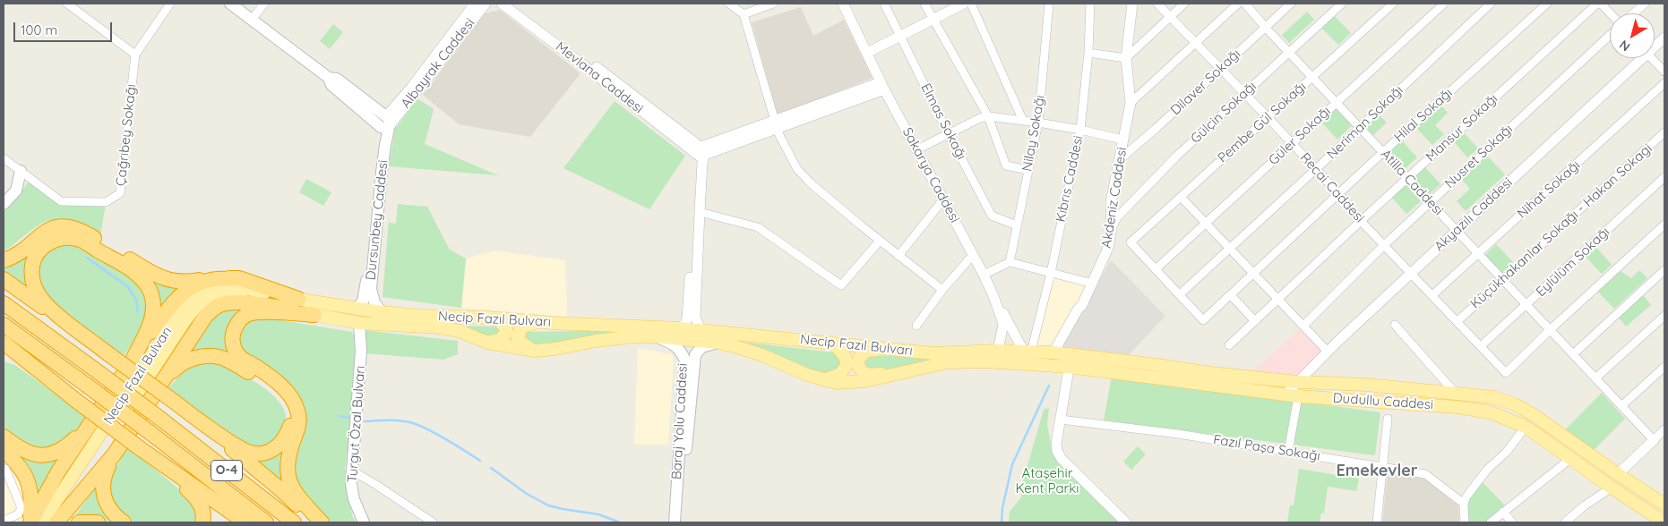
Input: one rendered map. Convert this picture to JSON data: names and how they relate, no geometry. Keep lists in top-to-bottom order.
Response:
{
  "streets": {
    "highway": ["O-4"],
    "main road": [
      "Dursunbey Caddesi",
      "Necip Fazıl Bulvarı",
      "Dudullu Caddesi",
      "Baraj Yolu Caddesi",
      "Turgut Özal Bulvarı"
    ],
    "street": [
      "Albayrak Caddesi",
      "Mevlana Caddesi",
      "Dilaver Sokağı",
      "Gülçin Sokağı",
      "Hilal Sokağı",
      "Elmas Sokağı",
      "Pembe Gül Sokağı",
      "Neriman Sokağı",
      "Mansur Sokağı",
      "Nilay Sokağı",
      "Çağrıbey Sokağı",
      "Güler Sokağı",
      "Nusret Sokağı",
      "Sakarya Caddesi",
      "Kıbrıs Caddesi",
      "Atilla Caddesi",
      "Recai Caddesi",
      "Nihat Sokağı",
      "Akdeniz Caddesi",
      "Akyazılı Caddesi",
      "Küçükhakanlar Sokağı - Hakan Sokagi",
      "Eylülüm Sokağı",
      "Fazıl Paşa Sokağı"
    ]
  },
  "crossings": [
    ["Albayrak Caddesi", "Dursunbey Caddesi"],
    ["Dilaver Sokağı", "Atilla Caddesi"],
    ["Dilaver Sokağı", "Recai Caddesi"],
    ["Dilaver Sokağı", "Akdeniz Caddesi"],
    ["Gülçin Sokağı", "Atilla Caddesi"],
    ["Gülçin Sokağı", "Recai Caddesi"],
    ["Gülçin Sokağı", "Akdeniz Caddesi"],
    ["Hilal Sokağı", "Neriman Sokağı"],
    ["Hilal Sokağı", "Atilla Caddesi"],
    ["Hilal Sokağı", "Recai Caddesi"],
    ["Elmas Sokağı", "Nilay Sokağı"],
    ["Pembe Gül Sokağı", "Güler Sokağı"],
    ["Pembe Gül Sokağı", "Atilla Caddesi"],
    ["Pembe Gül Sokağı", "Recai Caddesi"],
    ["Neriman Sokağı", "Atilla Caddesi"],
    ["Neriman Sokağı", "Recai Caddesi"],
    ["Mansur Sokağı", "Atilla Caddesi"],
    ["Mansur Sokağı", "Recai Caddesi"],
    ["Güler Sokağı", "Atilla Caddesi"],
    ["Güler Sokağı", "Recai Caddesi"],
    ["Nusret Sokağı", "Atilla Caddesi"],
    ["Nusret Sokağı", "Recai Caddesi"],
    ["Sakarya Caddesi", "Necip Fazıl Bulvarı"],
    ["Kıbrıs Caddesi", "Necip Fazıl Bulvarı"],
    ["Atilla Caddesi", "Recai Caddesi"],
    ["Atilla Caddesi", "Nihat Sokağı"],
    ["Atilla Caddesi", "Akyazılı Caddesi"],
    ["Atilla Caddesi", "Küçükhakanlar Sokağı - Hakan Sokagi"],
    ["Atilla Caddesi", "Eylülüm Sokağı"],
    ["Recai Caddesi", "Nihat Sokağı"],
    ["Recai Caddesi", "Akyazılı Caddesi"],
    ["Recai Caddesi", "Küçükhakanlar Sokağı - Hakan Sokagi"],
    ["Recai Caddesi", "Eylülüm Sokağı"],
    ["Akdeniz Caddesi", "Necip Fazıl Bulvarı"],
    ["Akyazılı Caddesi", "Dudullu Caddesi"],
    ["Dursunbey Caddesi", "Necip Fazıl Bulvarı"],
    ["Necip Fazıl Bulvarı", "Dudullu Caddesi"],
    ["Necip Fazıl Bulvarı", "Baraj Yolu Caddesi"],
    ["Necip Fazıl Bulvarı", "Turgut Özal Bulvarı"]
  ],
  "districts": ["Emekevler"],
  "parks": ["Ataşehir Kent Parkı"],
  "scale_bar": "100 m",
  "north": "bottom left"
}
